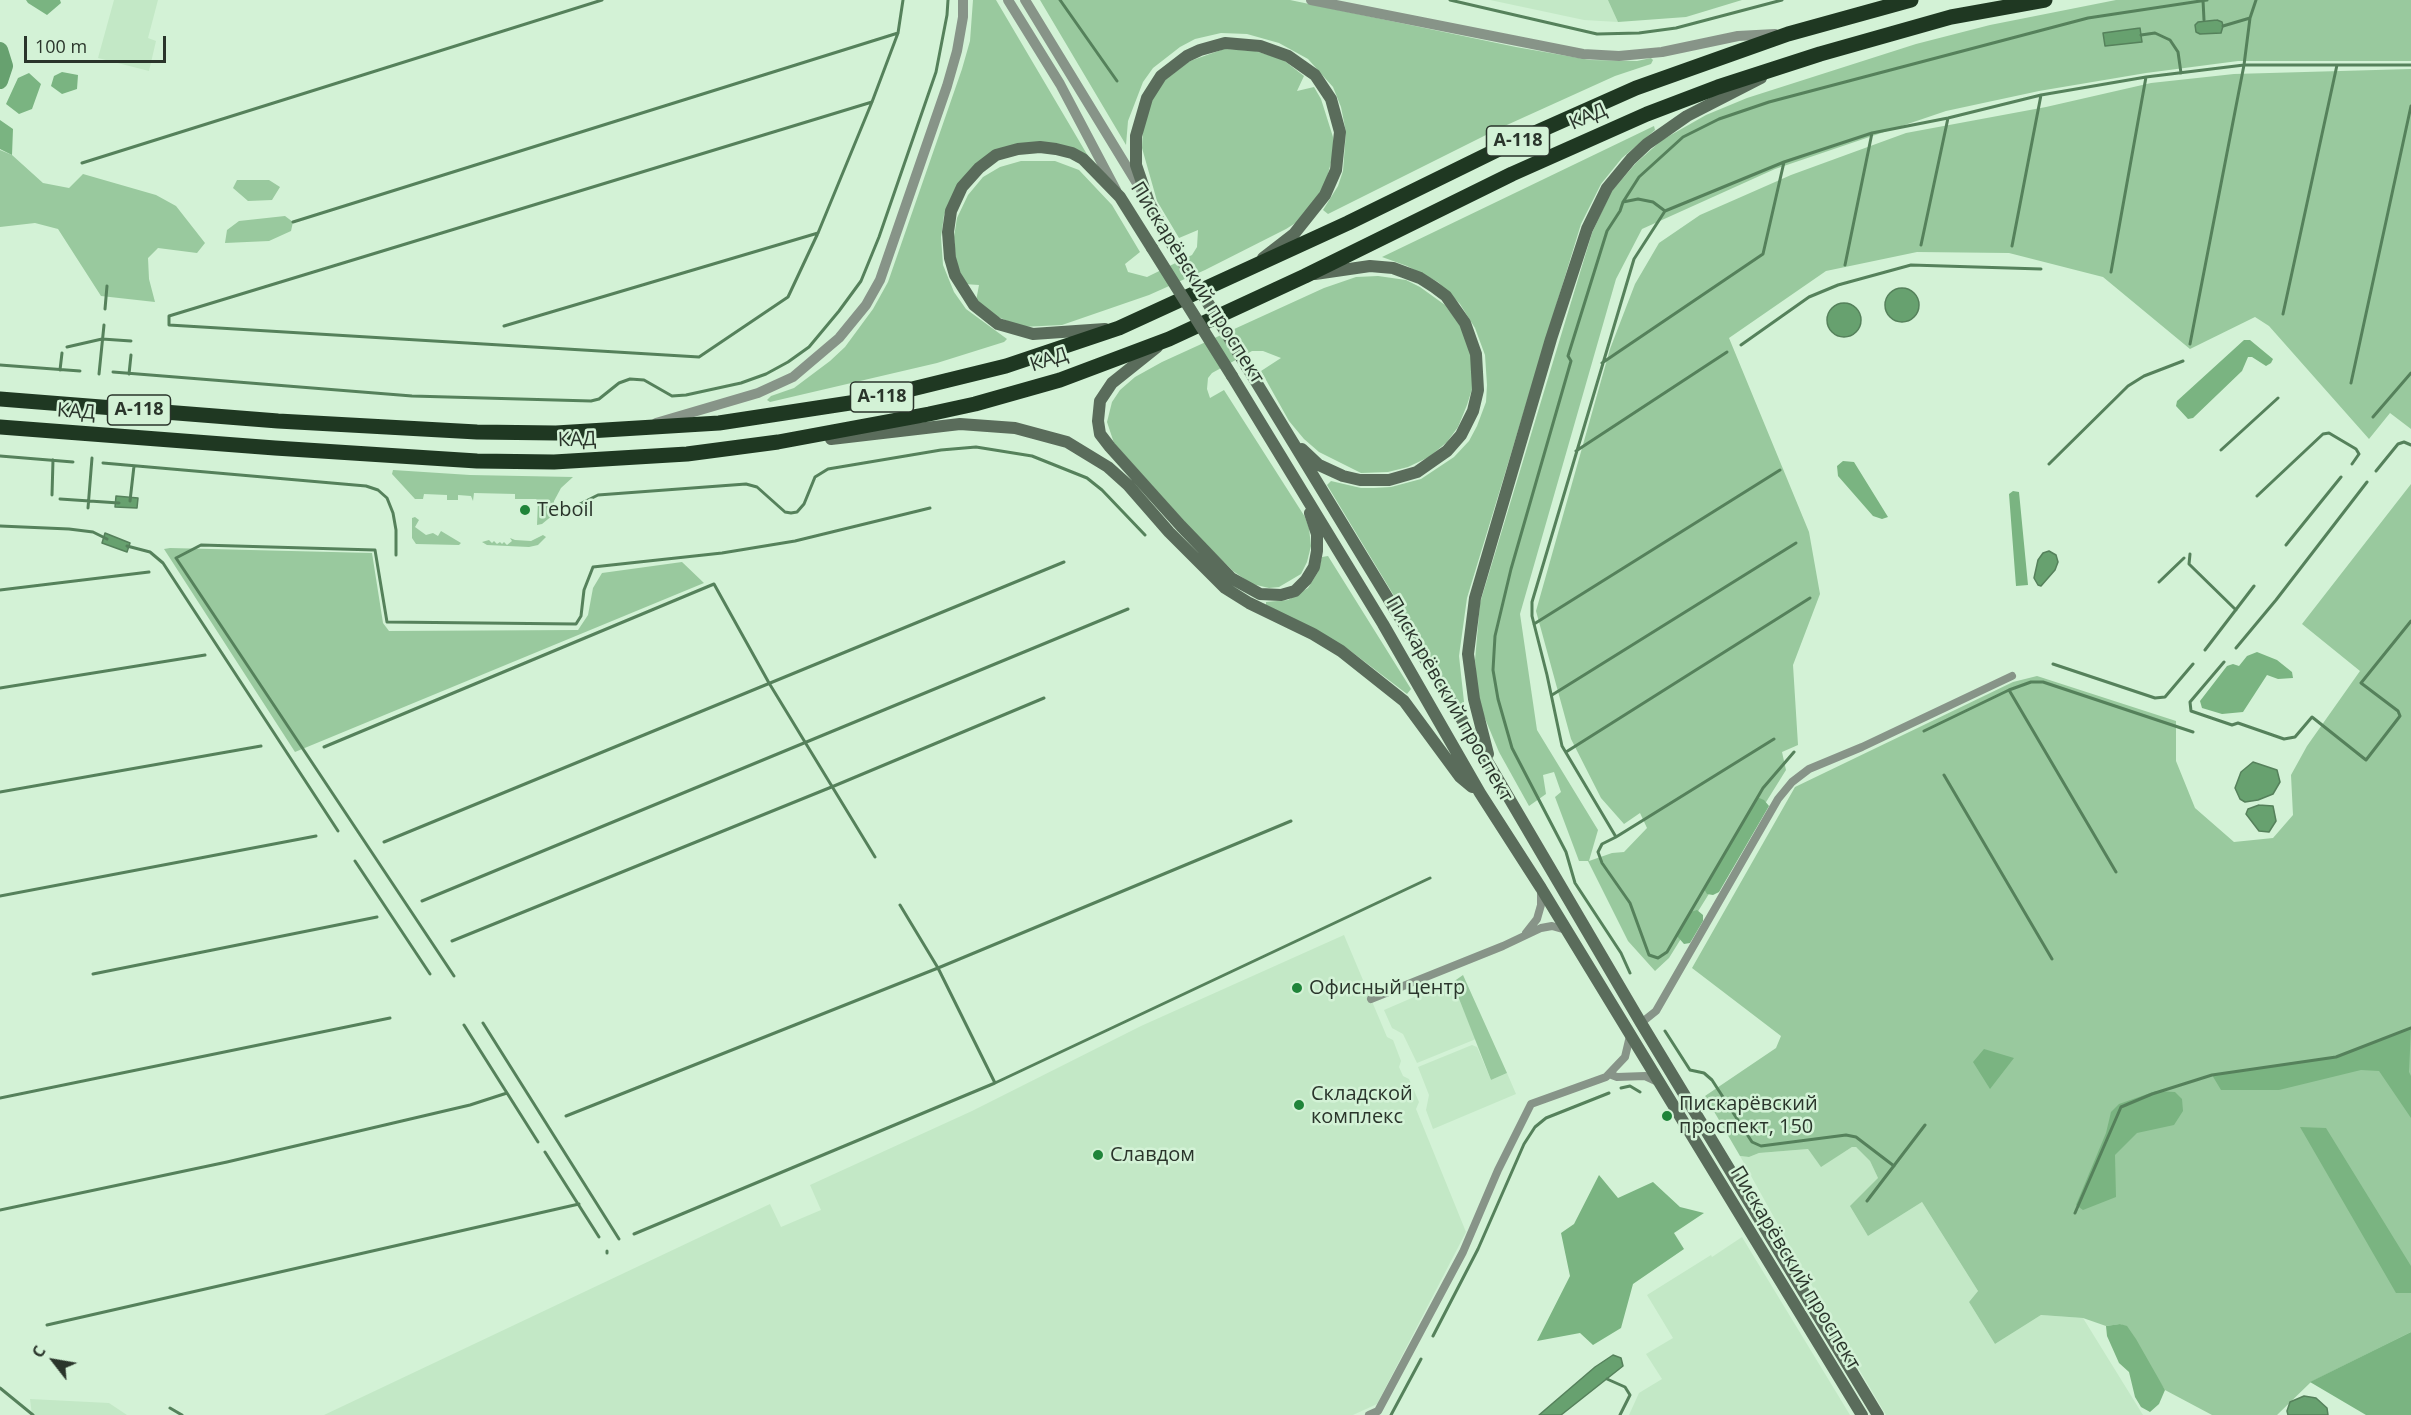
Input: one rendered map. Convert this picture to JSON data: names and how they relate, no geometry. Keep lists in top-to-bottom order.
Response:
{
  "streets": {
    "highway": ["КАД", "А-118"],
    "main road": ["Пискарёвский проспект"]
  },
  "places": [
    "Teboil",
    "Офисный центр",
    "Складской комплекс",
    "Пискарёвский проспект, 150",
    "Славдом"
  ],
  "scale_bar": "100 m",
  "north": "top left"
}
